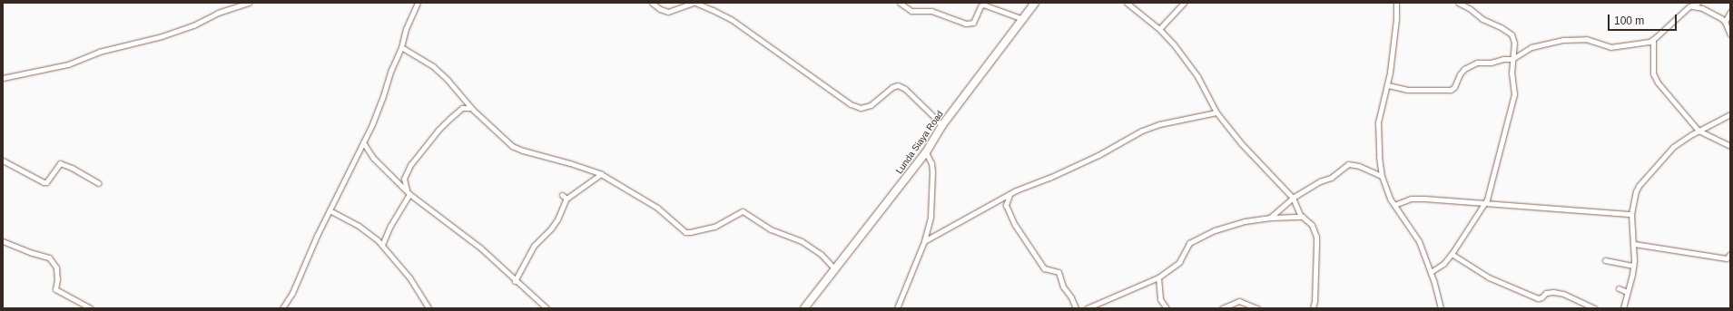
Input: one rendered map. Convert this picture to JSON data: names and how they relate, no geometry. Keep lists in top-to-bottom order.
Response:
{
  "streets": {
    "main road": ["Lunda Siaya Road"]
  },
  "scale_bar": "100 m"
}
